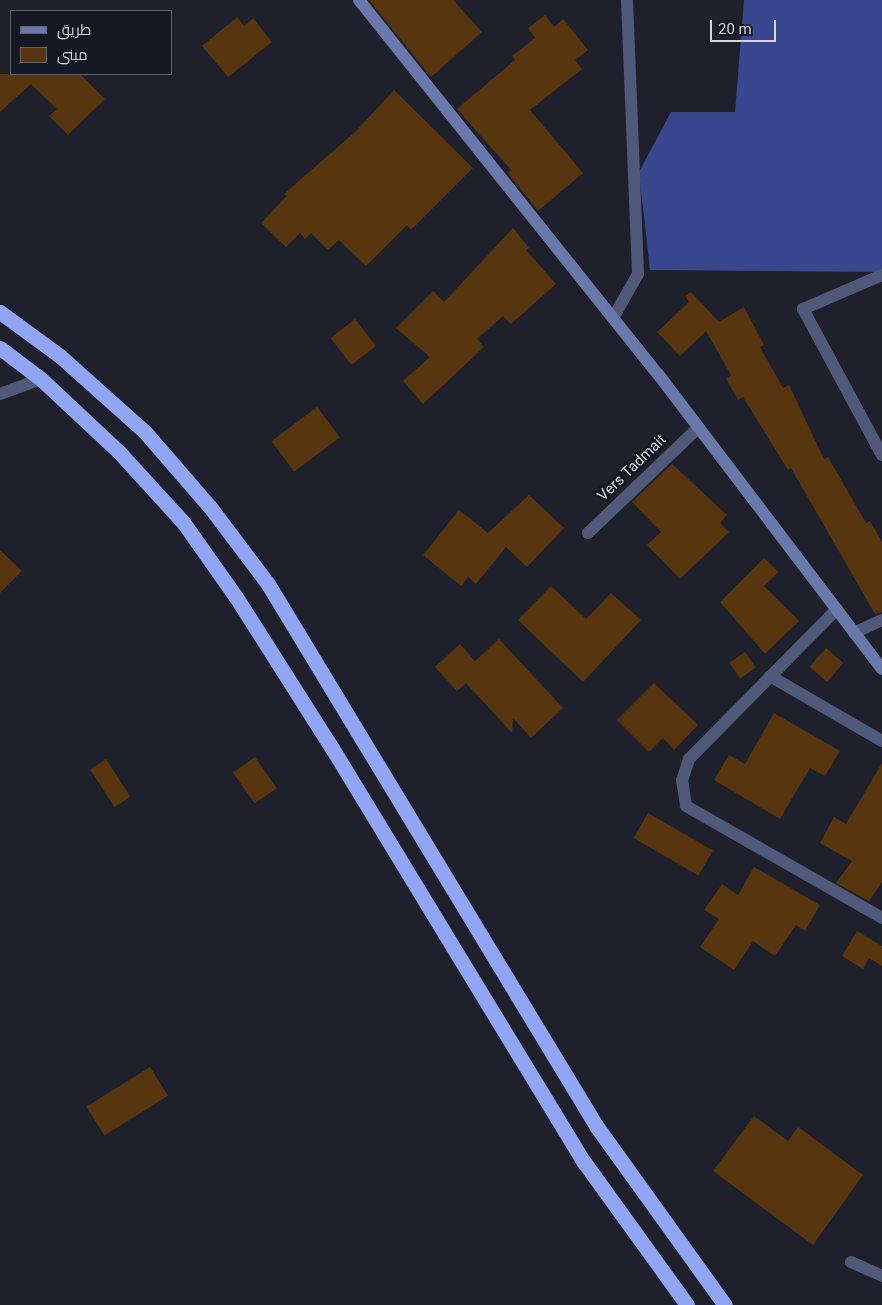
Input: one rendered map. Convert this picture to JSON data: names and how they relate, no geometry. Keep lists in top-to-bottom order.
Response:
{
  "streets": {
    "street": ["Vers Tadmait"]
  },
  "legend": ["طريق", "مبنى"],
  "scale_bar": "20 m"
}
